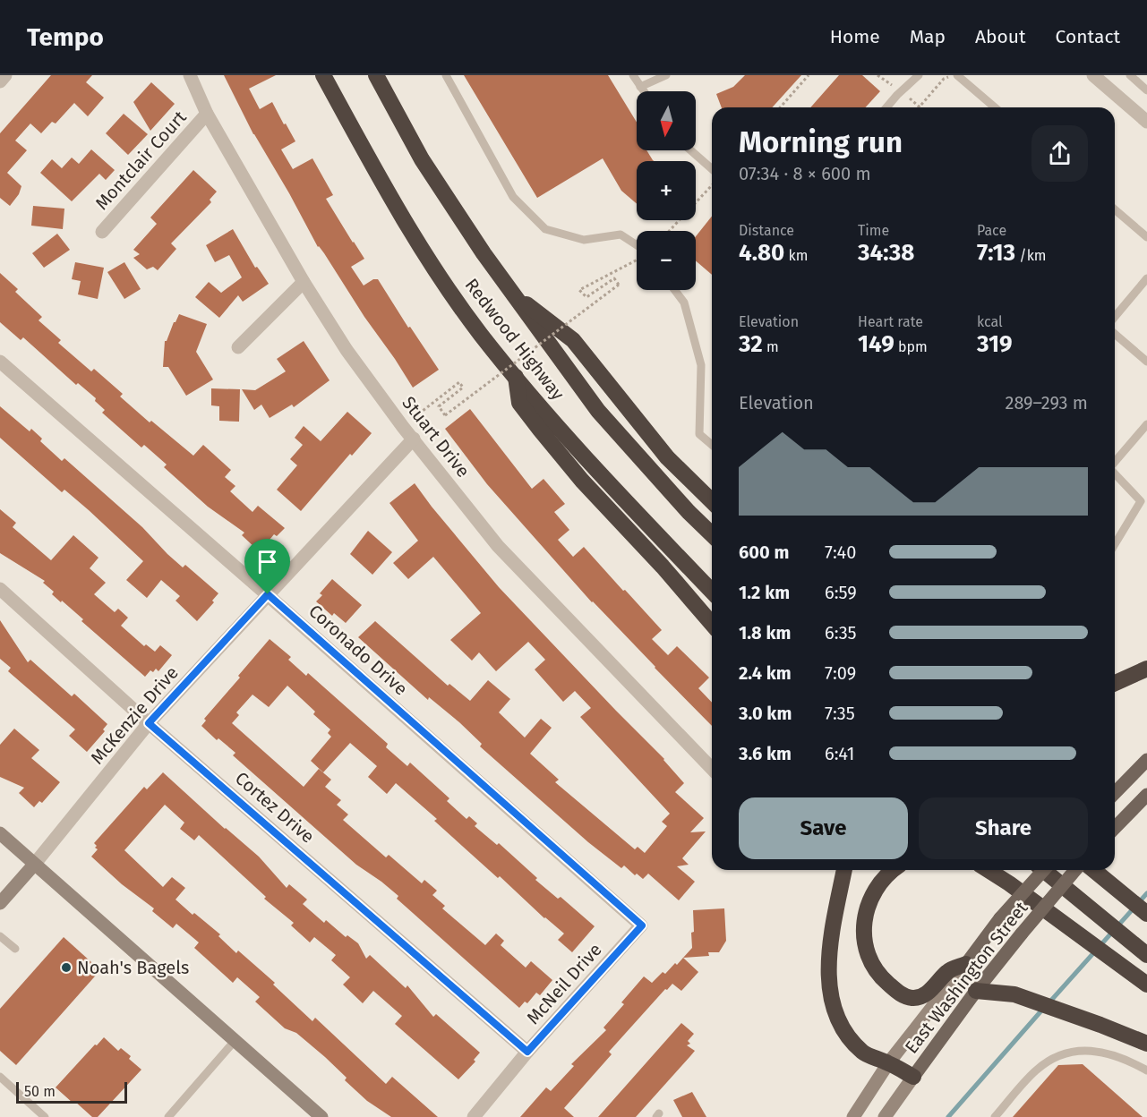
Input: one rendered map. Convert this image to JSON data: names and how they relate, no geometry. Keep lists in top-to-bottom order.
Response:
{
  "streets": {
    "highway": ["Redwood Highway"],
    "main road": ["East Washington Street"],
    "street": [
      "Montclair Court",
      "Stuart Drive",
      "Coronado Drive",
      "McKenzie Drive",
      "Cortez Drive",
      "McNeil Drive"
    ]
  },
  "crossings": [
    ["Montclair Court", "Stuart Drive"],
    ["Stuart Drive", "McKenzie Drive"],
    ["Coronado Drive", "McKenzie Drive"],
    ["Coronado Drive", "McNeil Drive"],
    ["McKenzie Drive", "Cortez Drive"],
    ["Cortez Drive", "McNeil Drive"]
  ],
  "places": ["Noah's Bagels"],
  "scale_bar": "50 m",
  "north": "bottom",
  "page": {
    "header": "Tempo",
    "nav": [
      "Home",
      "Map",
      "About",
      "Contact"
    ],
    "map_buttons": ["+", "−"],
    "heading": ["Morning run", "07:34 · 8 × 600 m"],
    "stats": [
      ["Distance", "4.80 km"],
      ["Time", "34:38"],
      ["Pace", "7:13 /km"],
      ["Elevation", "32 m"],
      ["Heart rate", "149 bpm"],
      ["kcal", "319"]
    ],
    "chart": ["Elevation", "289–293 m"],
    "list": [
      {
        "name": "600 m",
        "note": "7:40"
      },
      {
        "name": "1.2 km",
        "note": "6:59"
      },
      {
        "name": "1.8 km",
        "note": "6:35"
      },
      {
        "name": "2.4 km",
        "note": "7:09"
      },
      {
        "name": "3.0 km",
        "note": "7:35"
      },
      {
        "name": "3.6 km",
        "note": "6:41"
      }
    ],
    "buttons": ["Save", "Share"],
    "scale": "50 m"
  }
}
